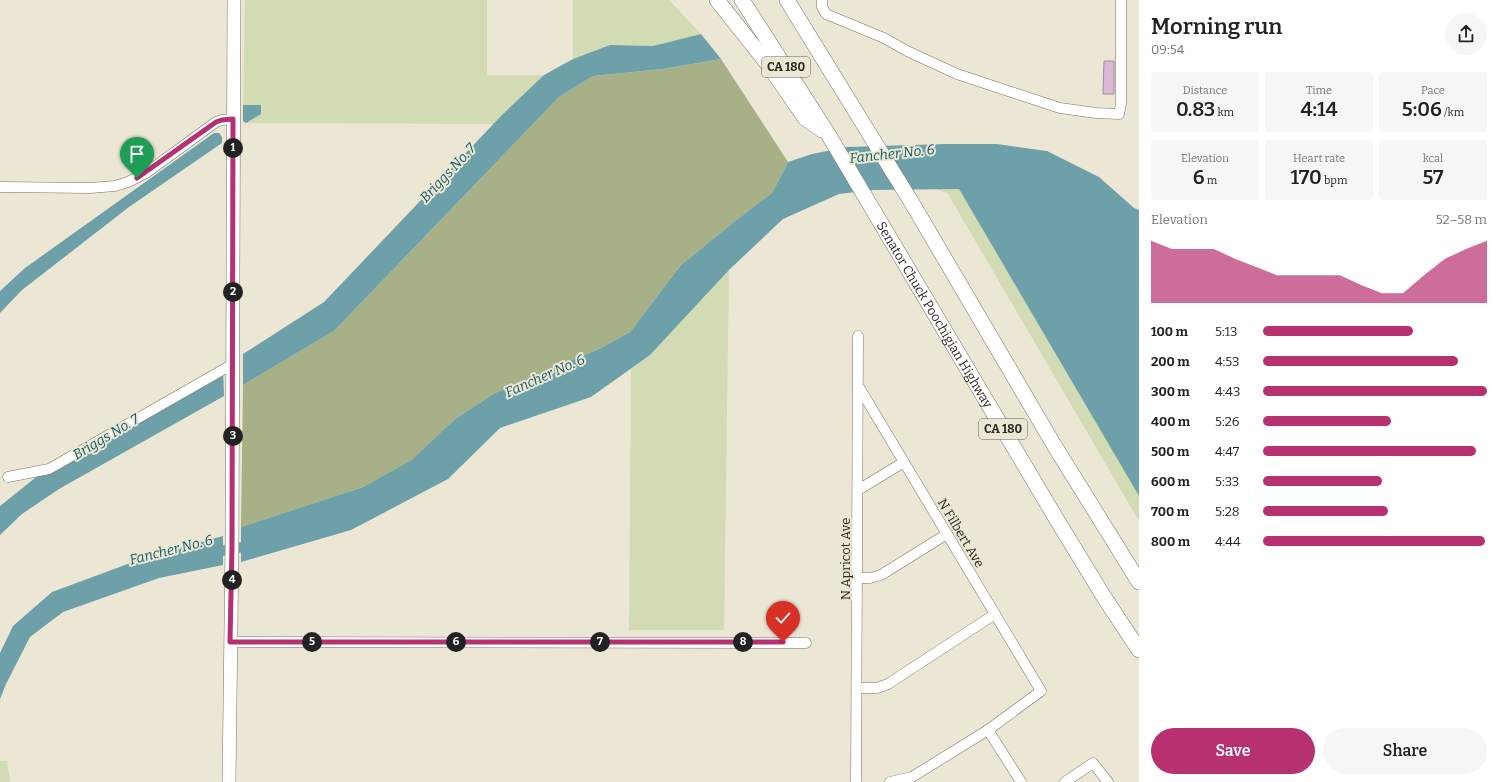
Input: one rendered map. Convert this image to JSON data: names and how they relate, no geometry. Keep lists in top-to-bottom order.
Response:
{
  "streets": {
    "highway": ["CA 180", "Senator Chuck Poochigian Highway"],
    "street": ["N Filbert Ave", "N Apricot Ave"]
  },
  "crossings": [
    ["N Filbert Ave", "N Apricot Ave"]
  ],
  "water": ["Fancher No. 6", "Briggs No. 7"],
  "page": {
    "heading": ["Morning run", "09:54"],
    "stats": [
      ["Distance", "0.83 km"],
      ["Time", "4:14"],
      ["Pace", "5:06 /km"],
      ["Elevation", "6 m"],
      ["Heart rate", "170 bpm"],
      ["kcal", "57"]
    ],
    "pins": [
      "1",
      "2",
      "3",
      "4",
      "5",
      "6",
      "7",
      "8"
    ],
    "chart": ["Elevation", "52–58 m"],
    "list": [
      {
        "name": "100 m",
        "note": "5:13"
      },
      {
        "name": "200 m",
        "note": "4:53"
      },
      {
        "name": "300 m",
        "note": "4:43"
      },
      {
        "name": "400 m",
        "note": "5:26"
      },
      {
        "name": "500 m",
        "note": "4:47"
      },
      {
        "name": "600 m",
        "note": "5:33"
      },
      {
        "name": "700 m",
        "note": "5:28"
      },
      {
        "name": "800 m",
        "note": "4:44"
      }
    ],
    "buttons": ["Save", "Share"]
  }
}
